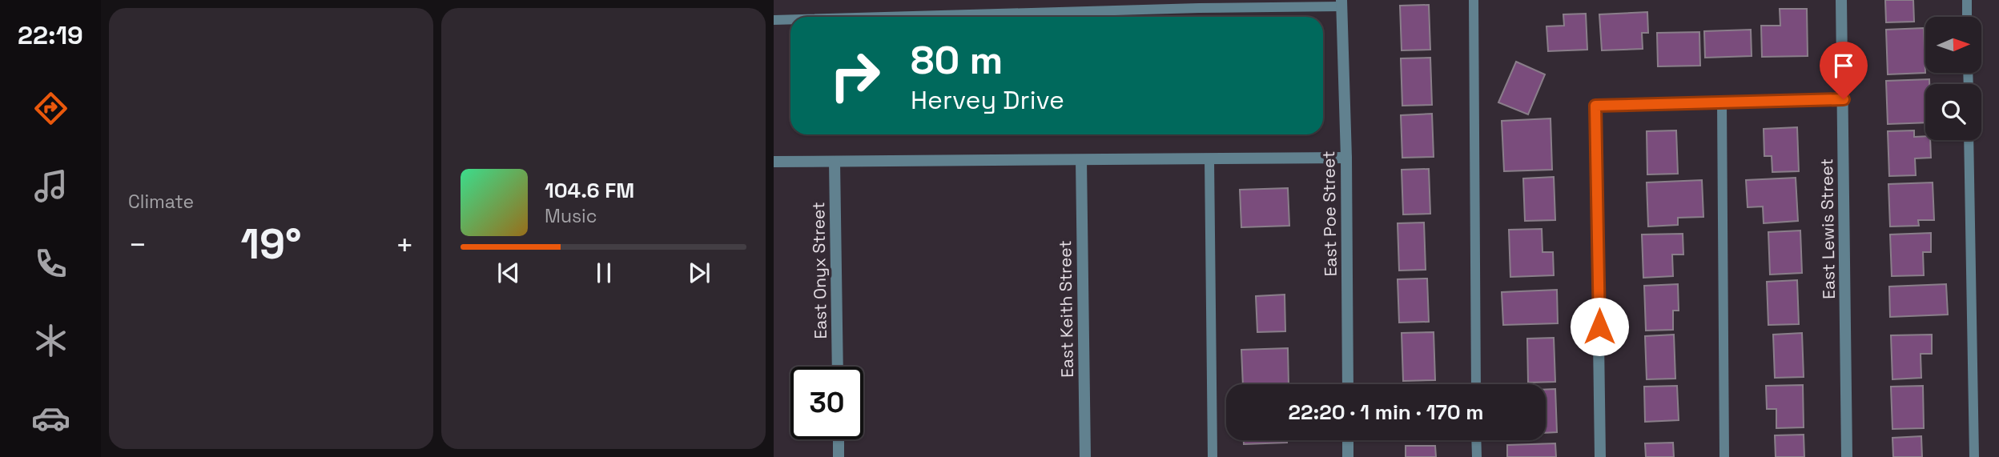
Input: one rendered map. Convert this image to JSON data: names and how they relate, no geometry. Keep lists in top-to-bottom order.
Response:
{
  "streets": {
    "street": [
      "East Poe Street",
      "East Lewis Street",
      "East Onyx Street",
      "East Keith Street"
    ]
  },
  "north": "right",
  "page": {
    "tabs": "22:19",
    "tile": "Climate",
    "turn": ["80 m", "Hervey Drive"],
    "song": ["104.6 FM", "Music"],
    "heat": ["−", "19°", "+"],
    "limit": "30",
    "trip": "22:20 · 1 min · 170 m"
  }
}
